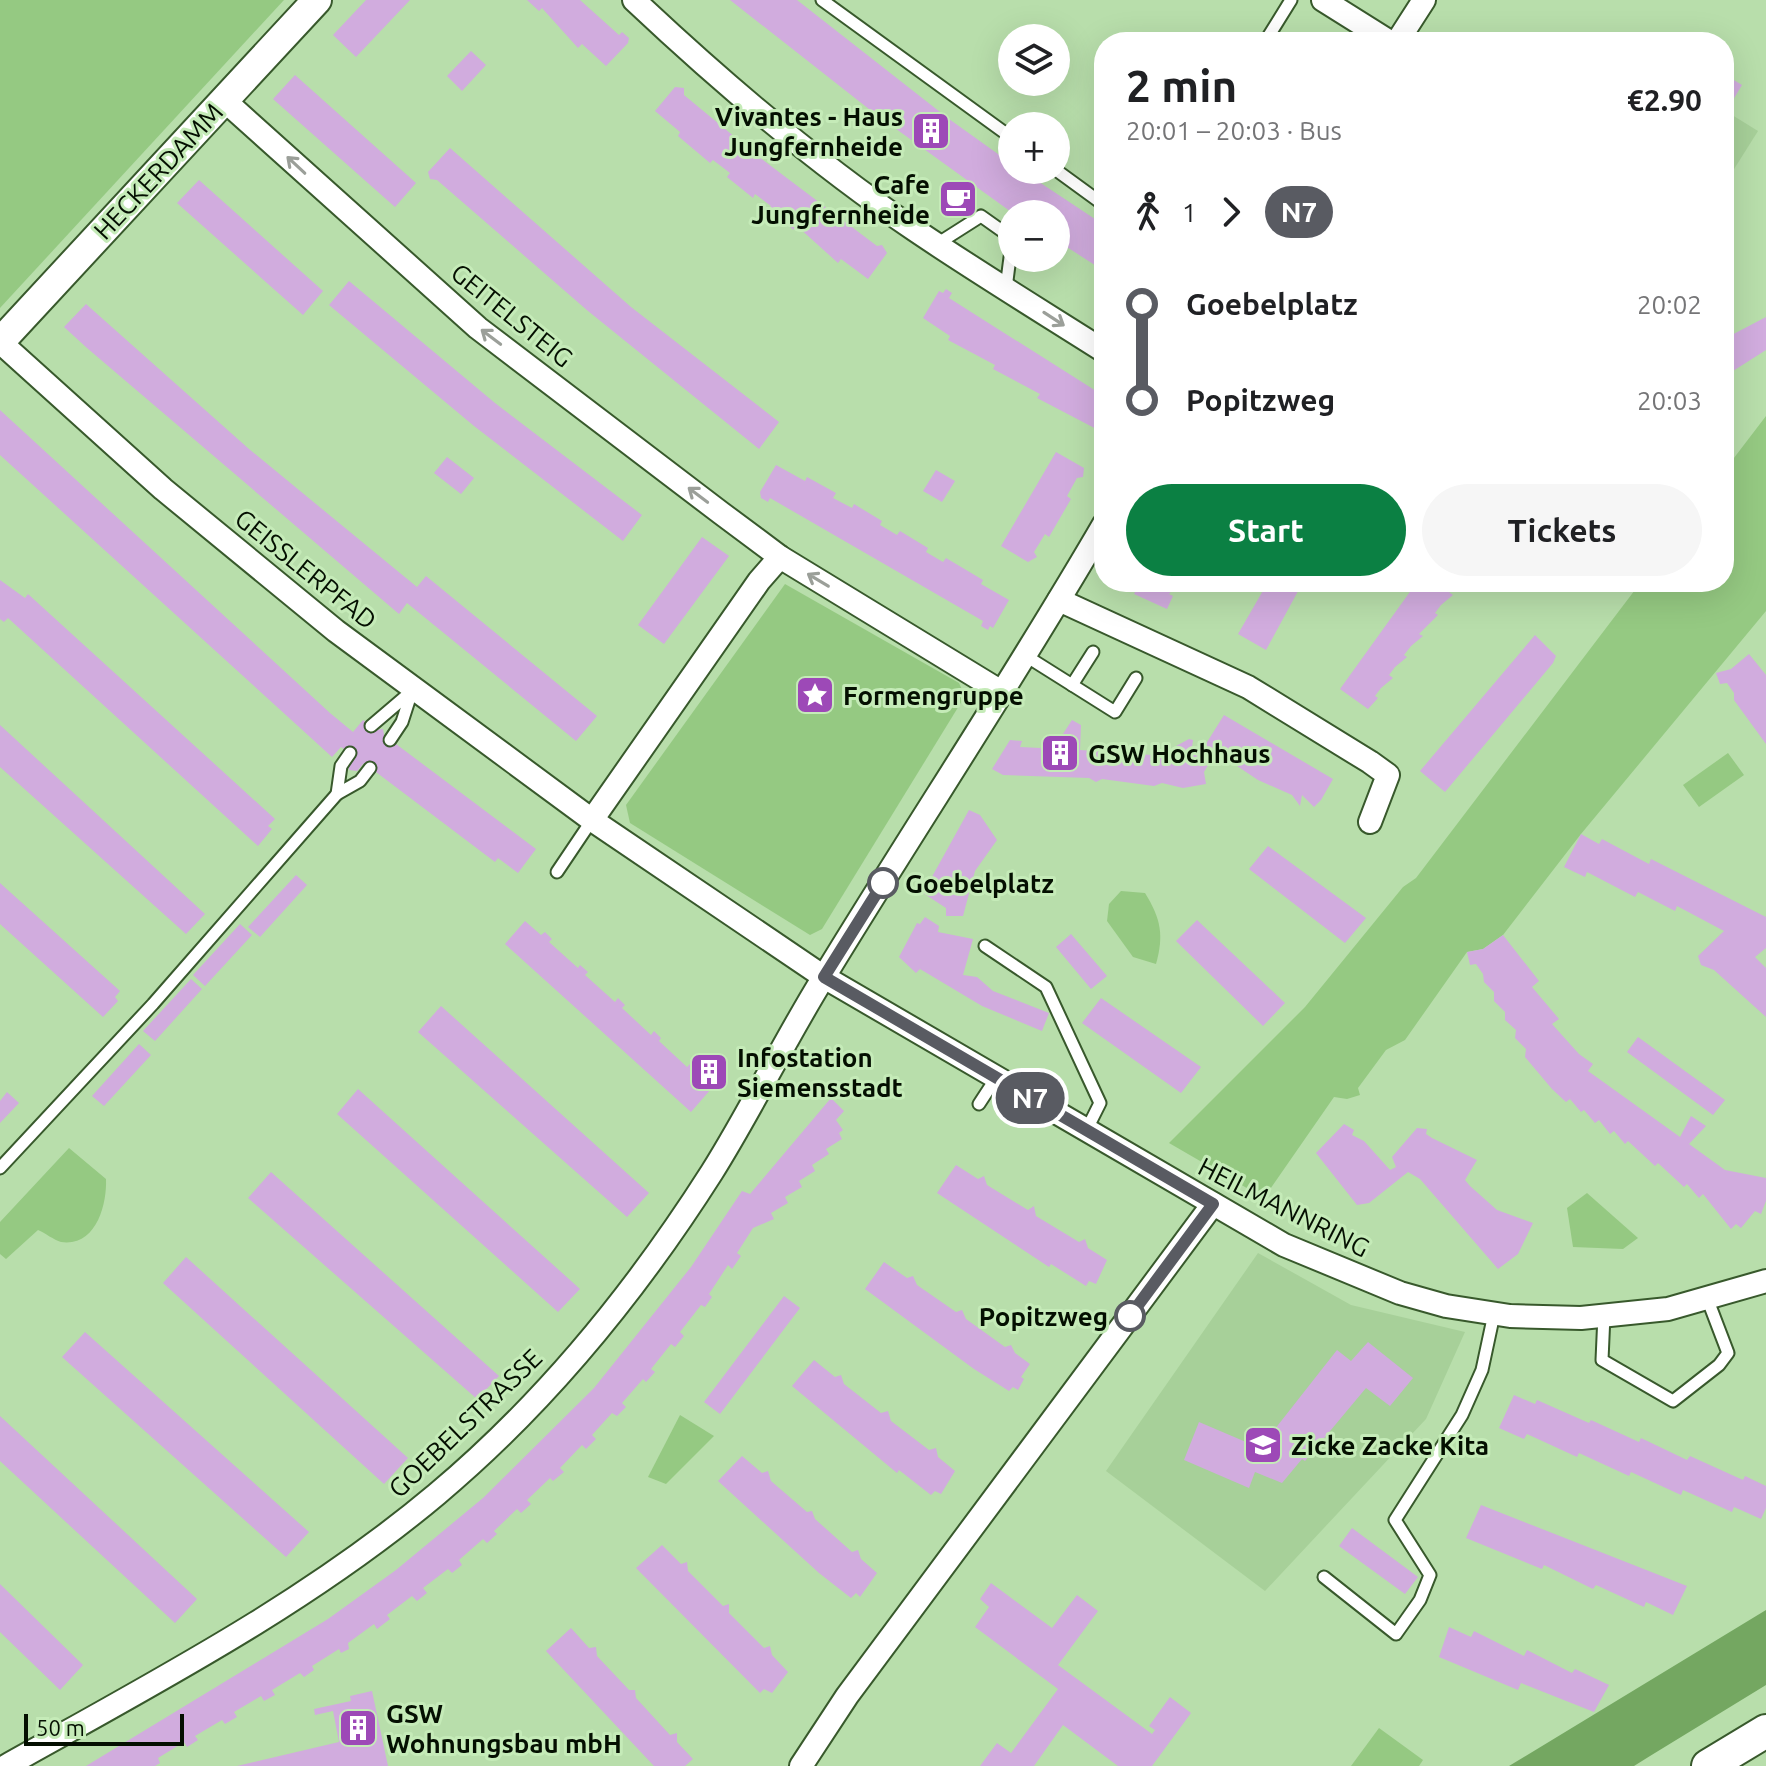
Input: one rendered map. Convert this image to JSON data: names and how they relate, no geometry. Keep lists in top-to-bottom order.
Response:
{
  "streets": {
    "street": [
      "HECKERDAMM",
      "GEITELSTEIG",
      "GEISSLERPFAD",
      "HEILMANNRING",
      "GOEBELSTRASSE"
    ]
  },
  "crossings": [
    ["HECKERDAMM", "GEITELSTEIG"],
    ["HECKERDAMM", "GEISSLERPFAD"],
    ["HEILMANNRING", "GOEBELSTRASSE"]
  ],
  "one_way": ["GEITELSTEIG"],
  "places": {
    "building": [
      "Vivantes - Haus Jungfernheide",
      "GSW Hochhaus",
      "Infostation Siemensstadt",
      "GSW Wohnungsbau mbH"
    ],
    "cafe": ["Cafe Jungfernheide"],
    "place": ["Formengruppe"],
    "other": ["Goebelplatz", "Popitzweg"],
    "school or university": ["Zicke Zacke Kita"]
  },
  "lines": ["bus line N7"],
  "scale_bar": "50 m",
  "page": {
    "on_map": "N7",
    "map_buttons": ["+", "−"],
    "heading": ["2 min", "20:01 – 20:03 · Bus", "€2.90"],
    "legs": ["1", "N7"],
    "list": [
      {
        "name": "Goebelplatz",
        "value": "20:02"
      },
      {
        "name": "Popitzweg",
        "value": "20:03"
      }
    ],
    "buttons": ["Start", "Tickets"],
    "scale": "50 m"
  }
}
